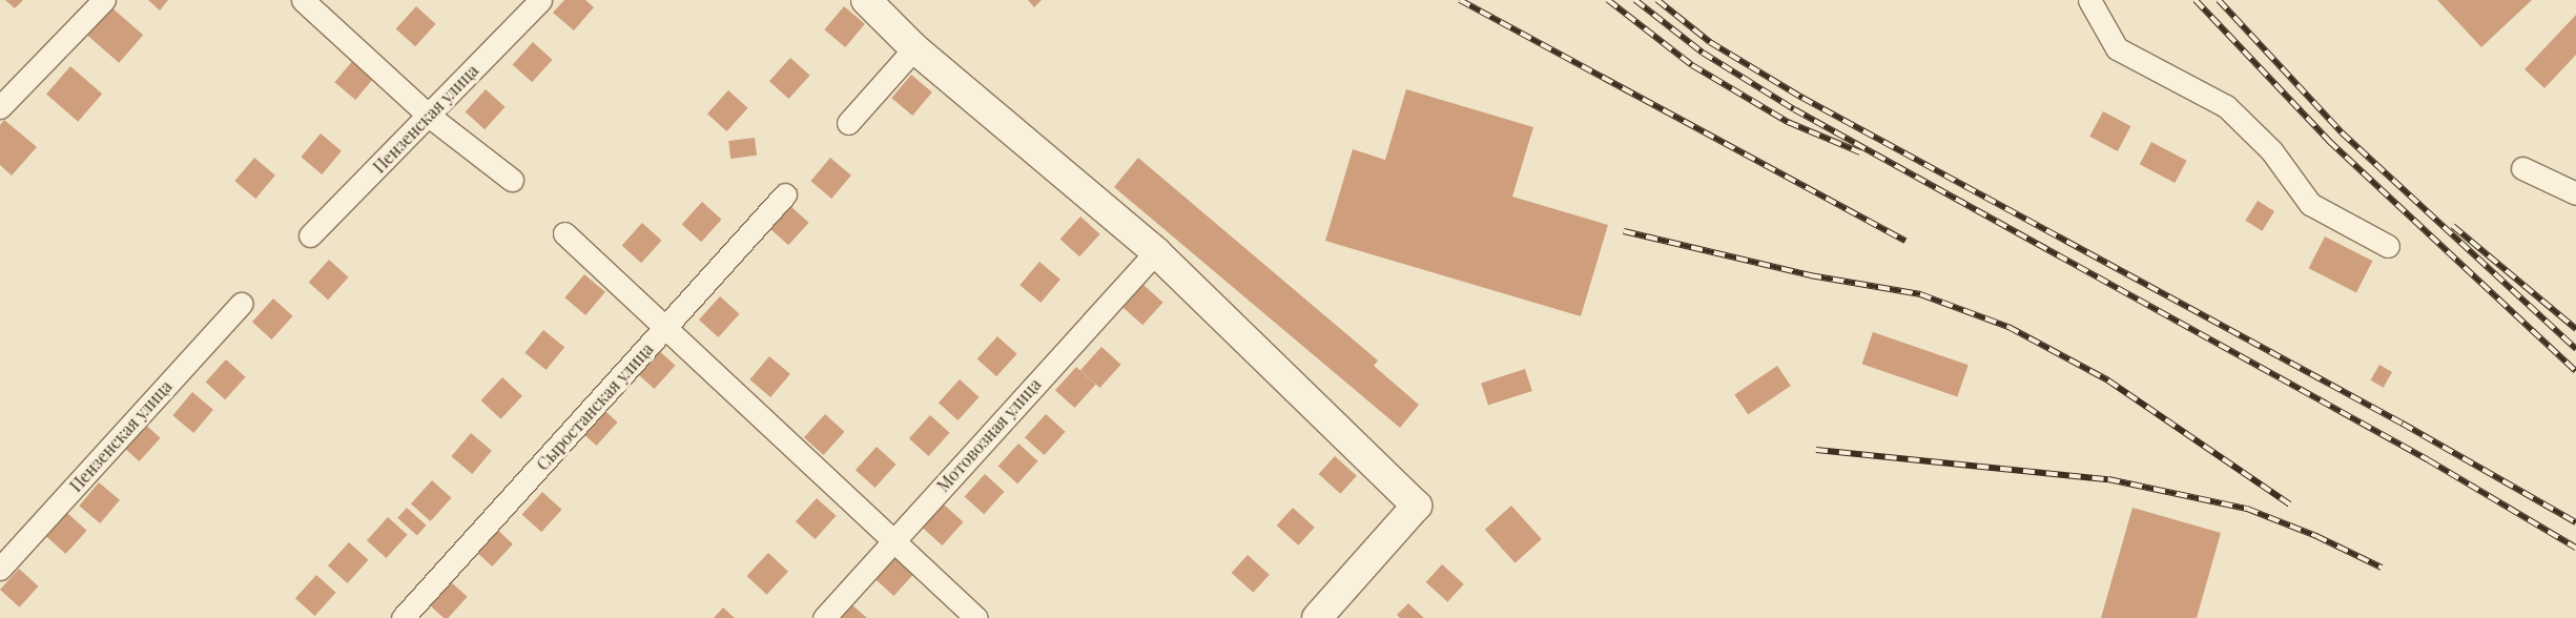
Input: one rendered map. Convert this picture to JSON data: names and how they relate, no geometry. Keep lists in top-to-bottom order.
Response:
{
  "streets": {
    "street": ["Пензенская улица", "Сыростанская улица", "Мотовозная улица"]
  }
}
